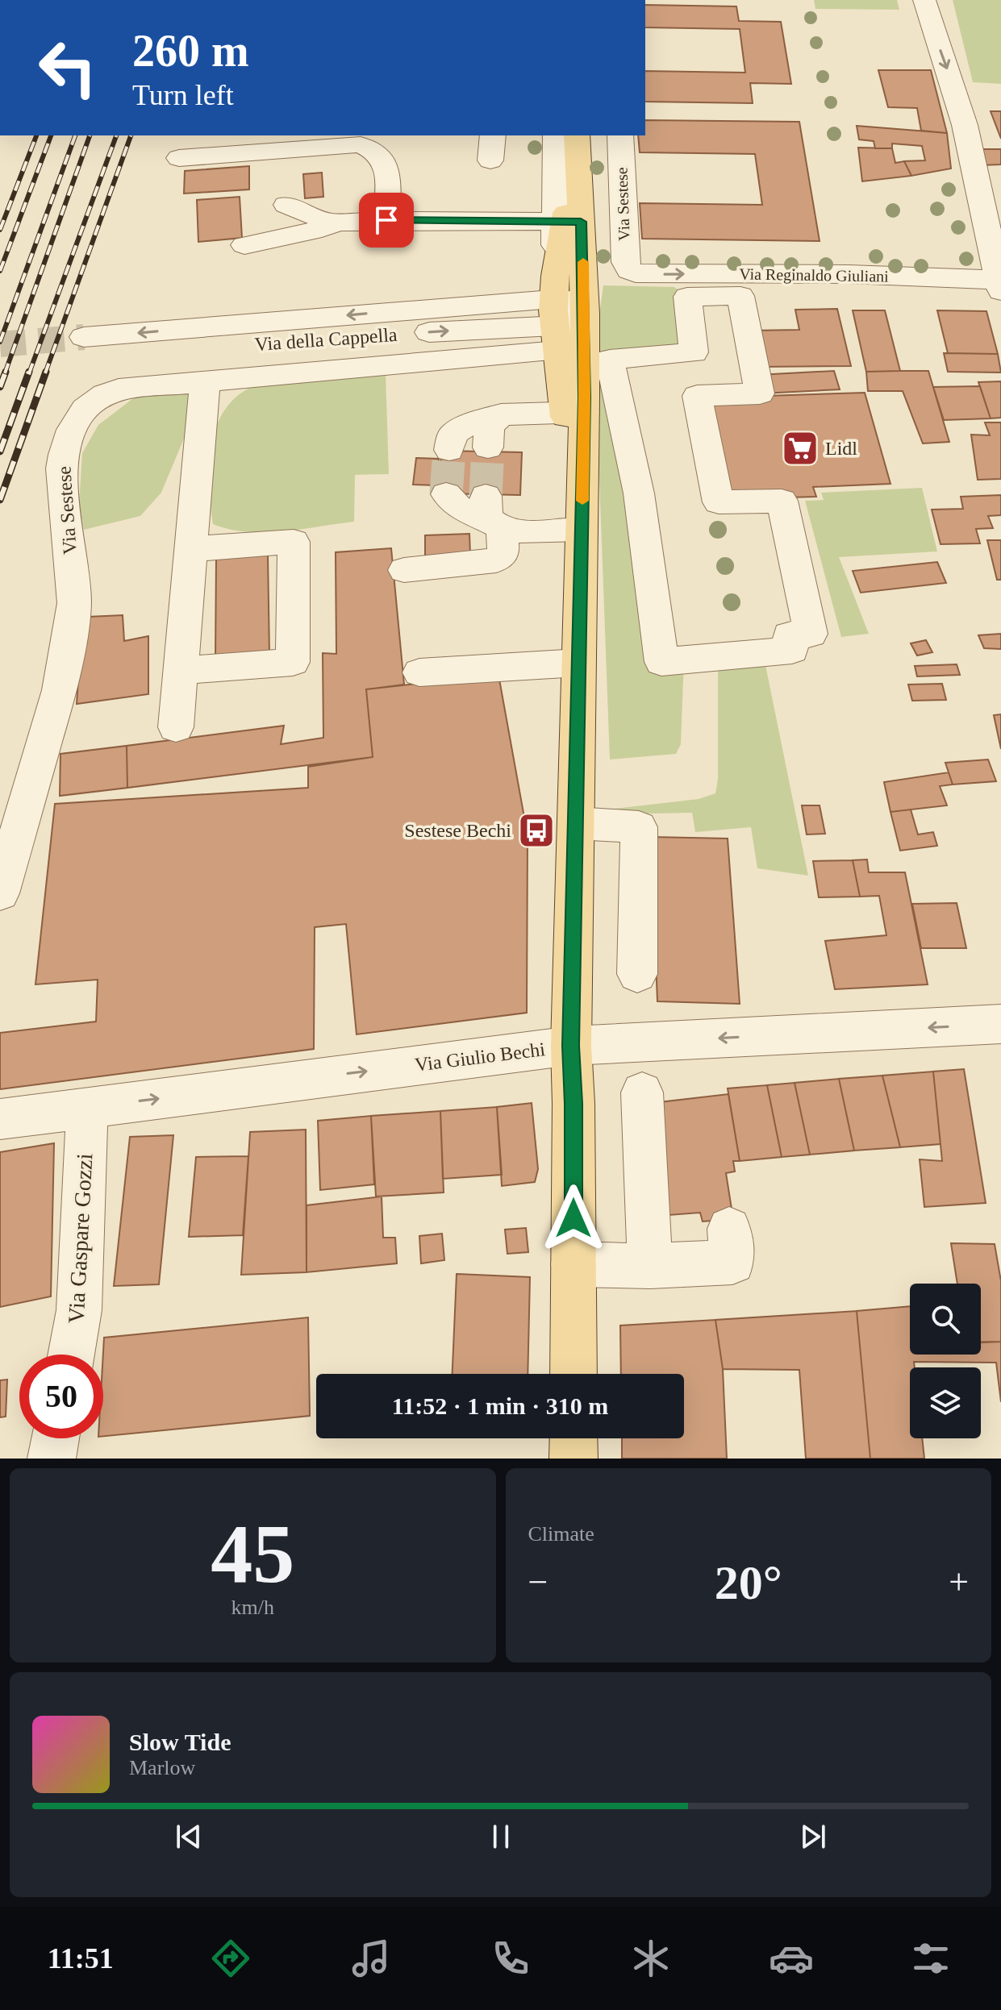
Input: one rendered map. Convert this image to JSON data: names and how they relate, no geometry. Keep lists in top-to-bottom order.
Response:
{
  "streets": {
    "street": [
      "Via Sestese",
      "Via Reginaldo Giuliani",
      "Via della Cappella",
      "Via Giulio Bechi",
      "Via Gaspare Gozzi"
    ]
  },
  "crossings": [
    ["Via Sestese", "Via Reginaldo Giuliani"],
    ["Via Sestese", "Via della Cappella"],
    ["Via Giulio Bechi", "Via Gaspare Gozzi"]
  ],
  "one_way": ["Via Reginaldo Giuliani"],
  "places": {
    "supermarket": ["Lidl"],
    "bus stop": ["Sestese Bechi"]
  },
  "page": {
    "turn": ["260 m", "Turn left"],
    "limit": "50",
    "trip": "11:52 · 1 min · 310 m",
    "tile": [
      ["45", "km/h"],
      "Climate"
    ],
    "heat": ["−", "20°", "+"],
    "song": ["Slow Tide", "Marlow"],
    "tabs": "11:51"
  }
}
